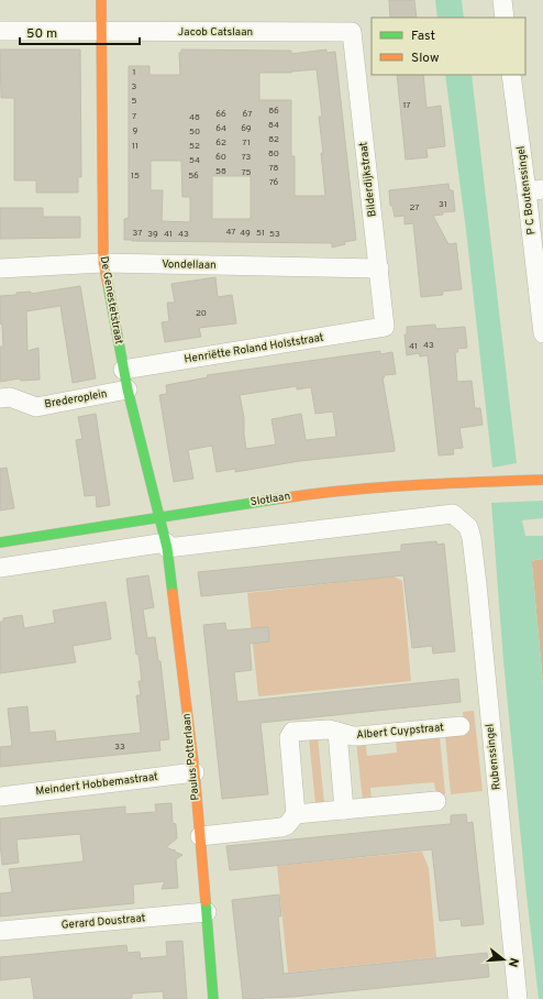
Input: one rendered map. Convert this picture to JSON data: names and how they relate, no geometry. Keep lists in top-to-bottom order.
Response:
{
  "streets": {
    "street": [
      "Jacob Catslaan",
      "Bilderdijkstraat",
      "P C Boutenssingel",
      "Vondellaan",
      "De Genestetstraat",
      "Henriëtte Roland Holststraat",
      "Brederoplein",
      "Slotlaan",
      "Albert Cuypstraat",
      "Paulus Potterlaan",
      "Rubenssingel",
      "Meindert Hobbemastraat",
      "Gerard Doustraat"
    ]
  },
  "crossings": [
    ["Jacob Catslaan", "Bilderdijkstraat"],
    ["Jacob Catslaan", "De Genestetstraat"],
    ["Bilderdijkstraat", "Vondellaan"],
    ["Bilderdijkstraat", "Henriëtte Roland Holststraat"],
    ["Vondellaan", "De Genestetstraat"],
    ["De Genestetstraat", "Henriëtte Roland Holststraat"],
    ["De Genestetstraat", "Brederoplein"],
    ["De Genestetstraat", "Slotlaan"],
    ["De Genestetstraat", "Paulus Potterlaan"],
    ["Slotlaan", "Paulus Potterlaan"],
    ["Paulus Potterlaan", "Rubenssingel"],
    ["Paulus Potterlaan", "Meindert Hobbemastraat"],
    ["Paulus Potterlaan", "Gerard Doustraat"]
  ],
  "house_numbers": [
    "1",
    "3",
    "5",
    "17",
    "86",
    "66",
    "67",
    "7",
    "48",
    "84",
    "64",
    "69",
    "9",
    "50",
    "82",
    "62",
    "71",
    "11",
    "52",
    "80",
    "60",
    "73",
    "54",
    "78",
    "58",
    "75",
    "15",
    "56",
    "76",
    "31",
    "27",
    "47",
    "37",
    "49",
    "51",
    "39",
    "41",
    "43",
    "53",
    "20",
    "43",
    "41",
    "33"
  ],
  "legend": ["Fast", "Slow"],
  "scale_bar": "50 m",
  "north": "right"
}
